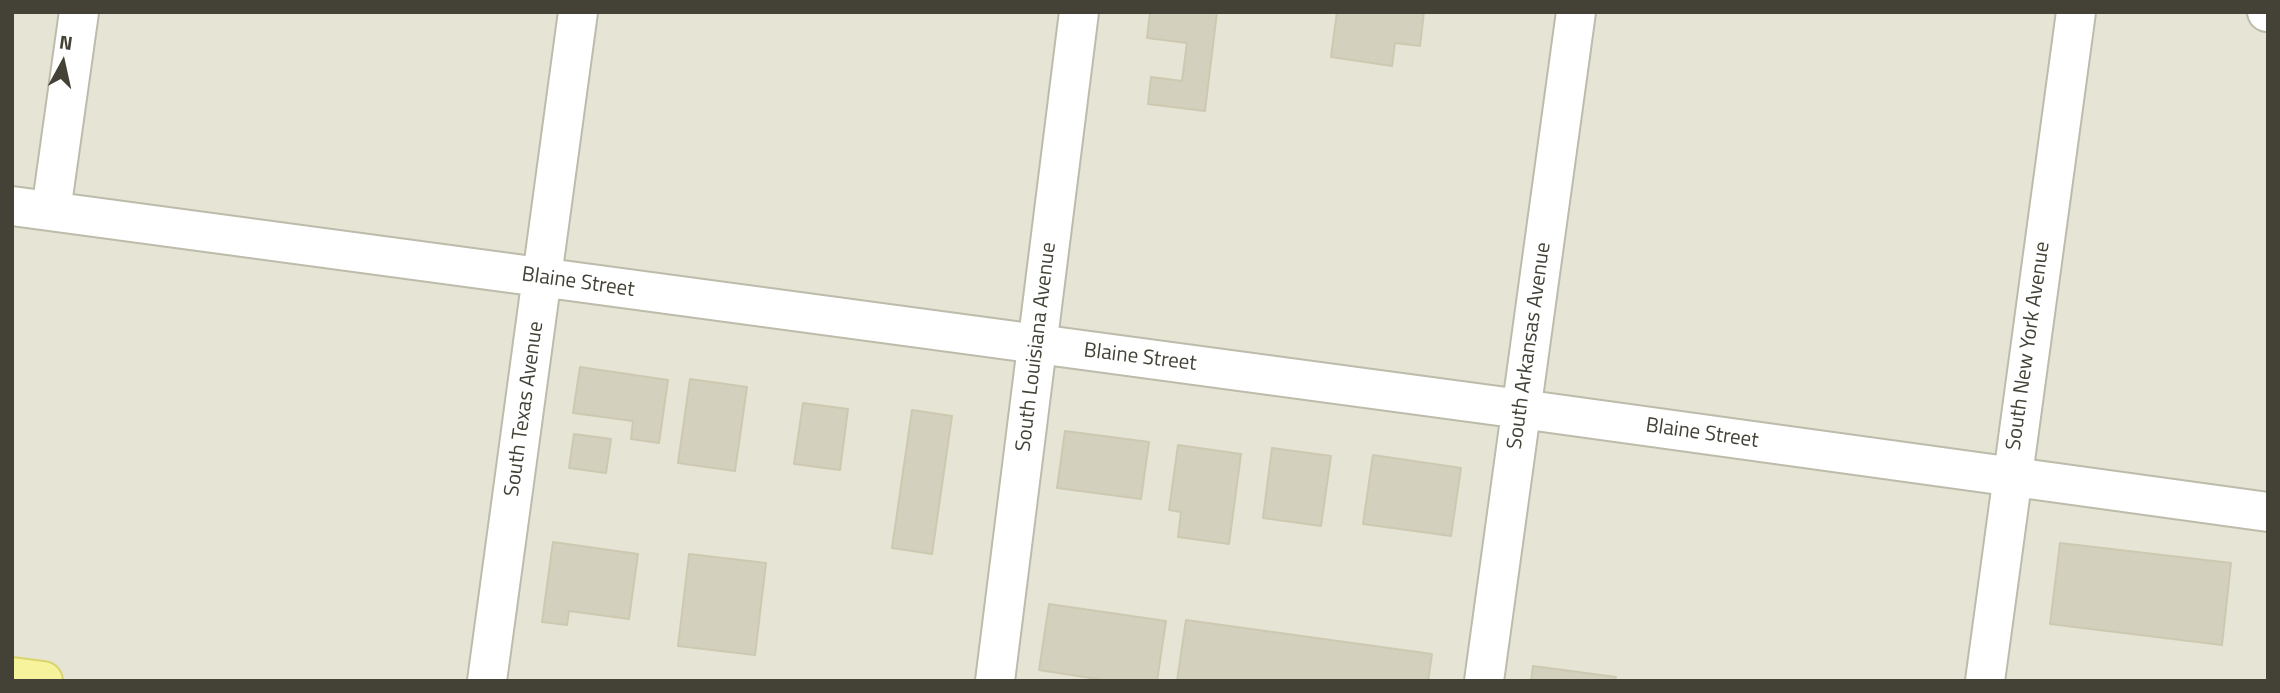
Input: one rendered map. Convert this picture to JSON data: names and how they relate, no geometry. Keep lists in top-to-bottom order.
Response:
{
  "streets": {
    "street": [
      "Blaine Street",
      "South Arkansas Avenue",
      "South New York Avenue",
      "South Louisiana Avenue",
      "South Texas Avenue"
    ]
  },
  "crossings": [
    ["Blaine Street", "South Arkansas Avenue"],
    ["Blaine Street", "South New York Avenue"],
    ["Blaine Street", "South Louisiana Avenue"],
    ["Blaine Street", "South Texas Avenue"]
  ],
  "north": "top"
}
